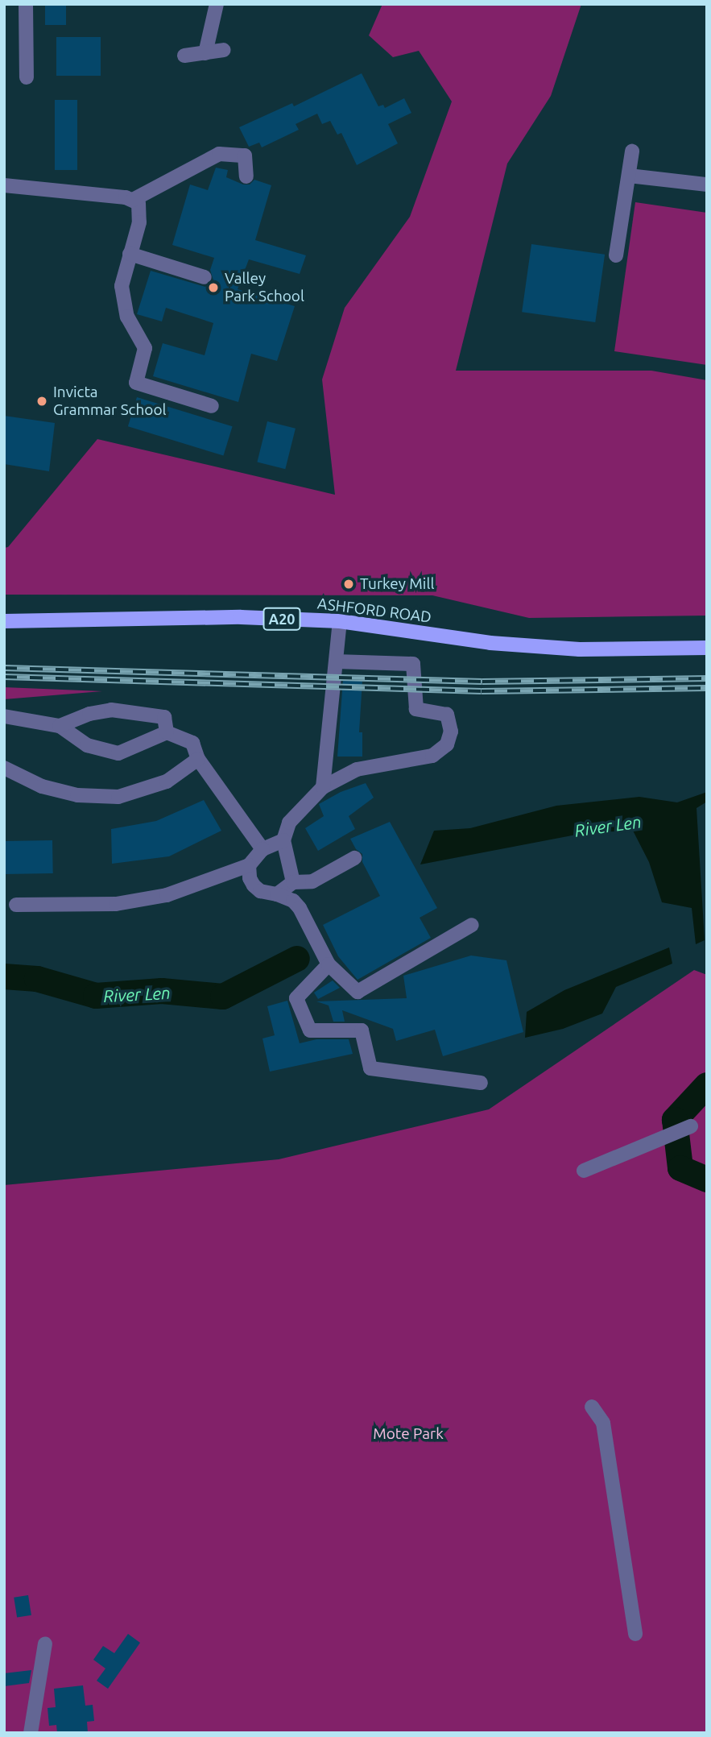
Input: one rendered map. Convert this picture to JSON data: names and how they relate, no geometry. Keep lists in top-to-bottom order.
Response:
{
  "streets": {
    "main road": ["ASHFORD ROAD", "A20"]
  },
  "water": ["River Len"],
  "parks": ["Mote Park"],
  "places": ["Valley Park School", "Invicta Grammar School", "Turkey Mill"]
}
